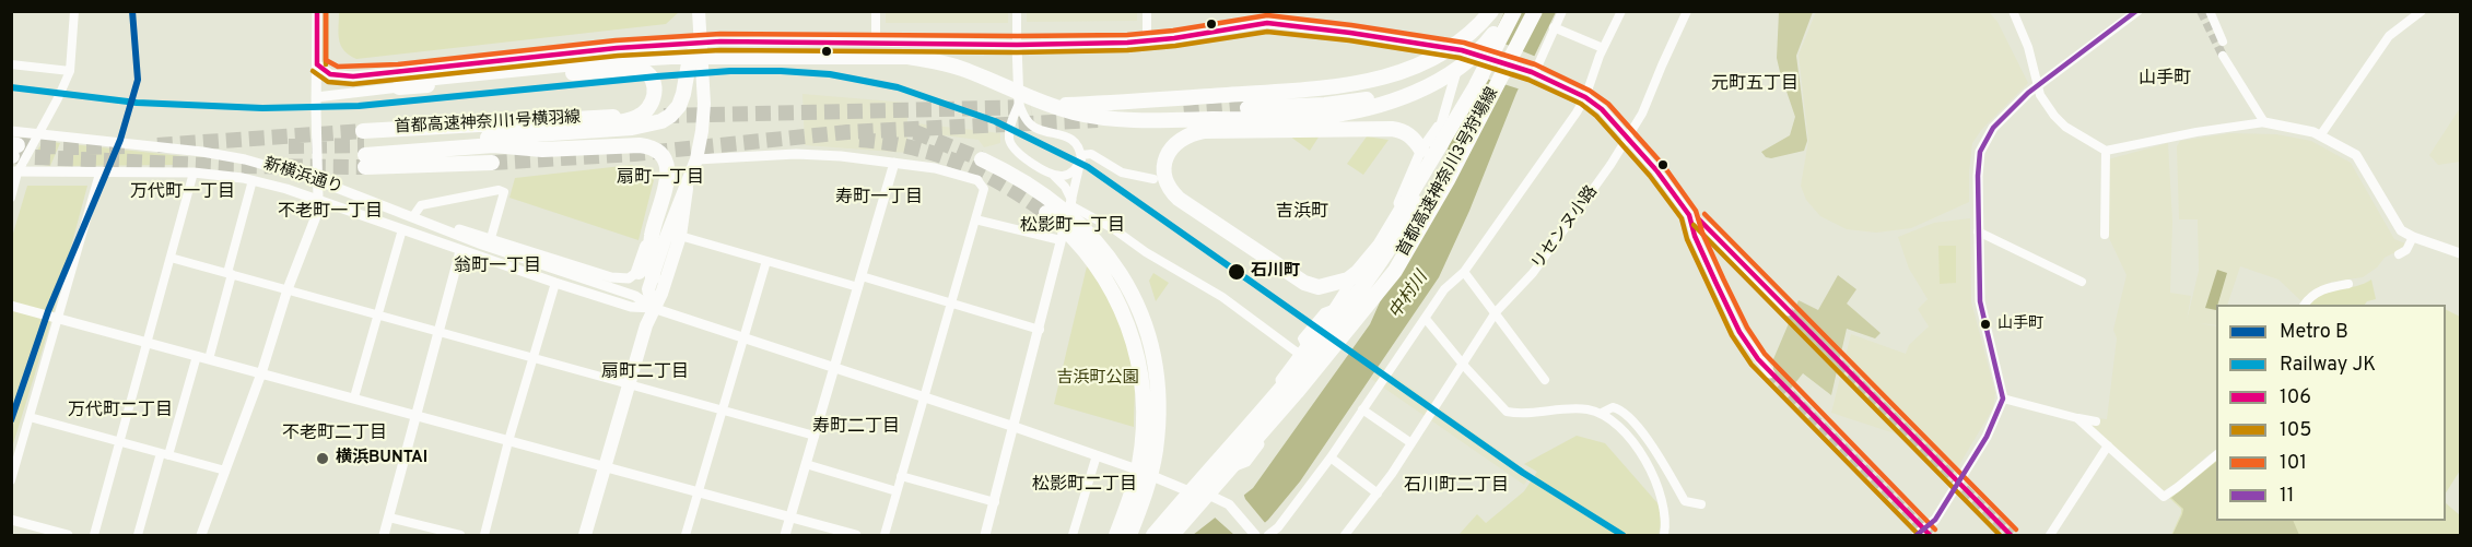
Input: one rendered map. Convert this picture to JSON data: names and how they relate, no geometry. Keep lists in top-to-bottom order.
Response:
{
  "streets": {
    "highway": ["首都高速神奈川1号横羽線", "首都高速神奈川3号狩場線"],
    "street": ["新横浜通り", "リセンヌ小路"]
  },
  "districts": [
    "山手町",
    "元町五丁目",
    "扇町一丁目",
    "万代町一丁目",
    "寿町一丁目",
    "不老町一丁目",
    "吉浜町",
    "松影町一丁目",
    "翁町一丁目",
    "扇町二丁目",
    "万代町二丁目",
    "寿町二丁目",
    "不老町二丁目",
    "松影町二丁目",
    "石川町二丁目"
  ],
  "water": ["中村川"],
  "parks": ["吉浜町公園"],
  "places": ["石川町", "山手町", "横浜BUNTAI"],
  "lines": [
    "metro line B",
    "transit line 106",
    "transit line 105",
    "transit line 101",
    "transit line 11",
    "rail line JK"
  ],
  "legend": [
    "Metro B",
    "Railway JK",
    "106",
    "105",
    "101",
    "11"
  ]
}
